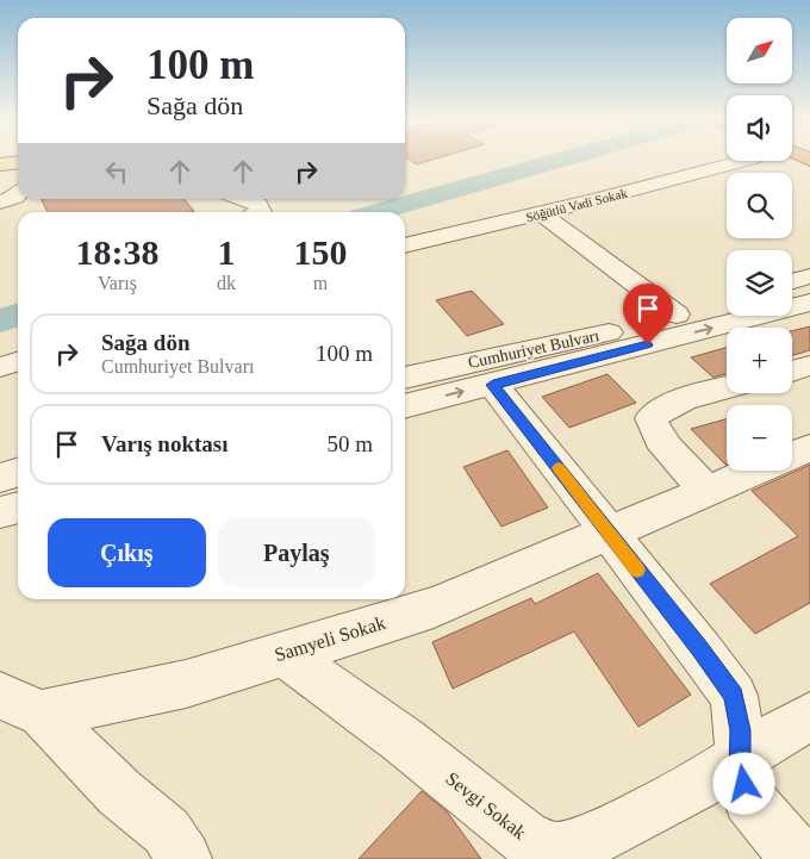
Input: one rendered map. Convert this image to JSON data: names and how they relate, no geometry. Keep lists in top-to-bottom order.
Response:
{
  "streets": {
    "street": [
      "Söğütlü Vadi Sokak",
      "Cumhuriyet Bulvarı",
      "Samyeli Sokak",
      "Sevgi Sokak"
    ]
  },
  "crossings": [
    ["Samyeli Sokak", "Sevgi Sokak"]
  ],
  "north": "top right",
  "page": {
    "map_buttons": ["+", "−"],
    "turn": ["100 m", "Sağa dön"],
    "eta": [
      "18:38",
      "Varış",
      "1",
      "dk",
      "150",
      "m"
    ],
    "list": [
      {
        "name": "Sağa dön",
        "note": "Cumhuriyet Bulvarı",
        "value": "100 m"
      },
      {
        "name": "Varış noktası",
        "value": "50 m"
      }
    ],
    "buttons": ["Çıkış", "Paylaş"]
  }
}
